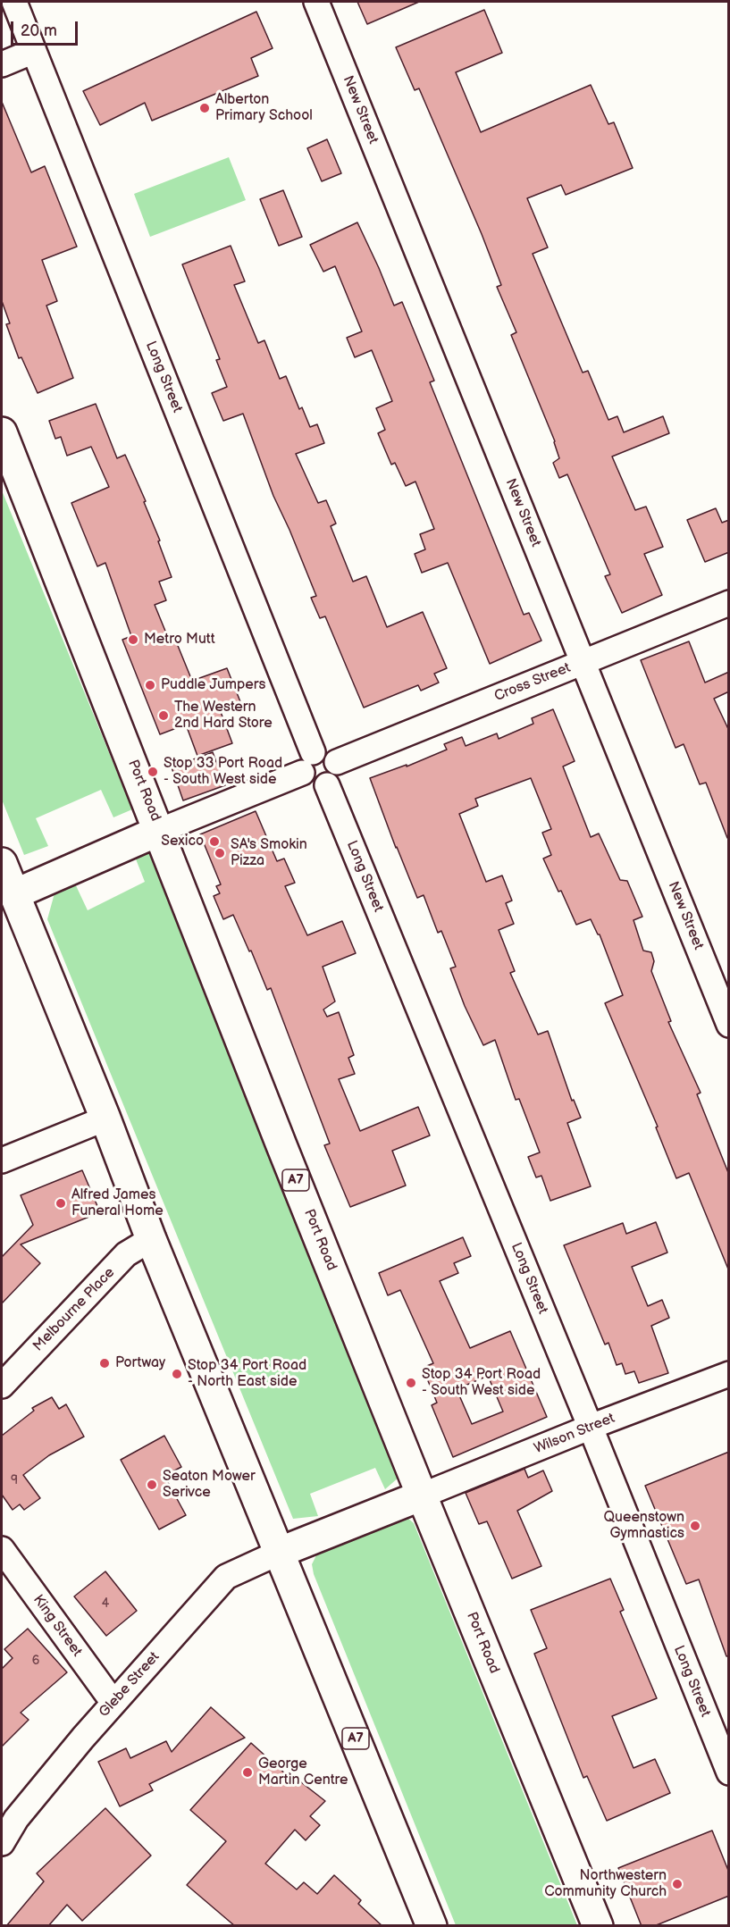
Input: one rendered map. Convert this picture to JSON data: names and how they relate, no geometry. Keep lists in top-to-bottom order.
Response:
{
  "streets": {
    "highway": ["Port Road", "A7"],
    "street": [
      "New Street",
      "Long Street",
      "Cross Street",
      "Melbourne Place",
      "Wilson Street",
      "King Street",
      "Glebe Street"
    ]
  },
  "crossings": [
    ["New Street", "Cross Street"],
    ["Long Street", "Cross Street"],
    ["Long Street", "Wilson Street"],
    ["Port Road", "Wilson Street"],
    ["A7", "Melbourne Place"],
    ["A7", "Glebe Street"],
    ["King Street", "Glebe Street"]
  ],
  "places": [
    "Alberton Primary School",
    "Metro Mutt",
    "Puddle Jumpers",
    "The Western 2nd Hard Store",
    "Stop 33 Port Road - South West side",
    "Sexico",
    "SA's Smokin Pizza",
    "Alfred James Funeral Home",
    "Portway",
    "Stop 34 Port Road - North East side",
    "Stop 34 Port Road - South West side",
    "Seaton Mower Serivce",
    "Queenstown Gymnastics",
    "George Martin Centre",
    "Northwestern Community Church"
  ],
  "house_numbers": ["9", "4", "6"],
  "scale_bar": "20 m"
}
